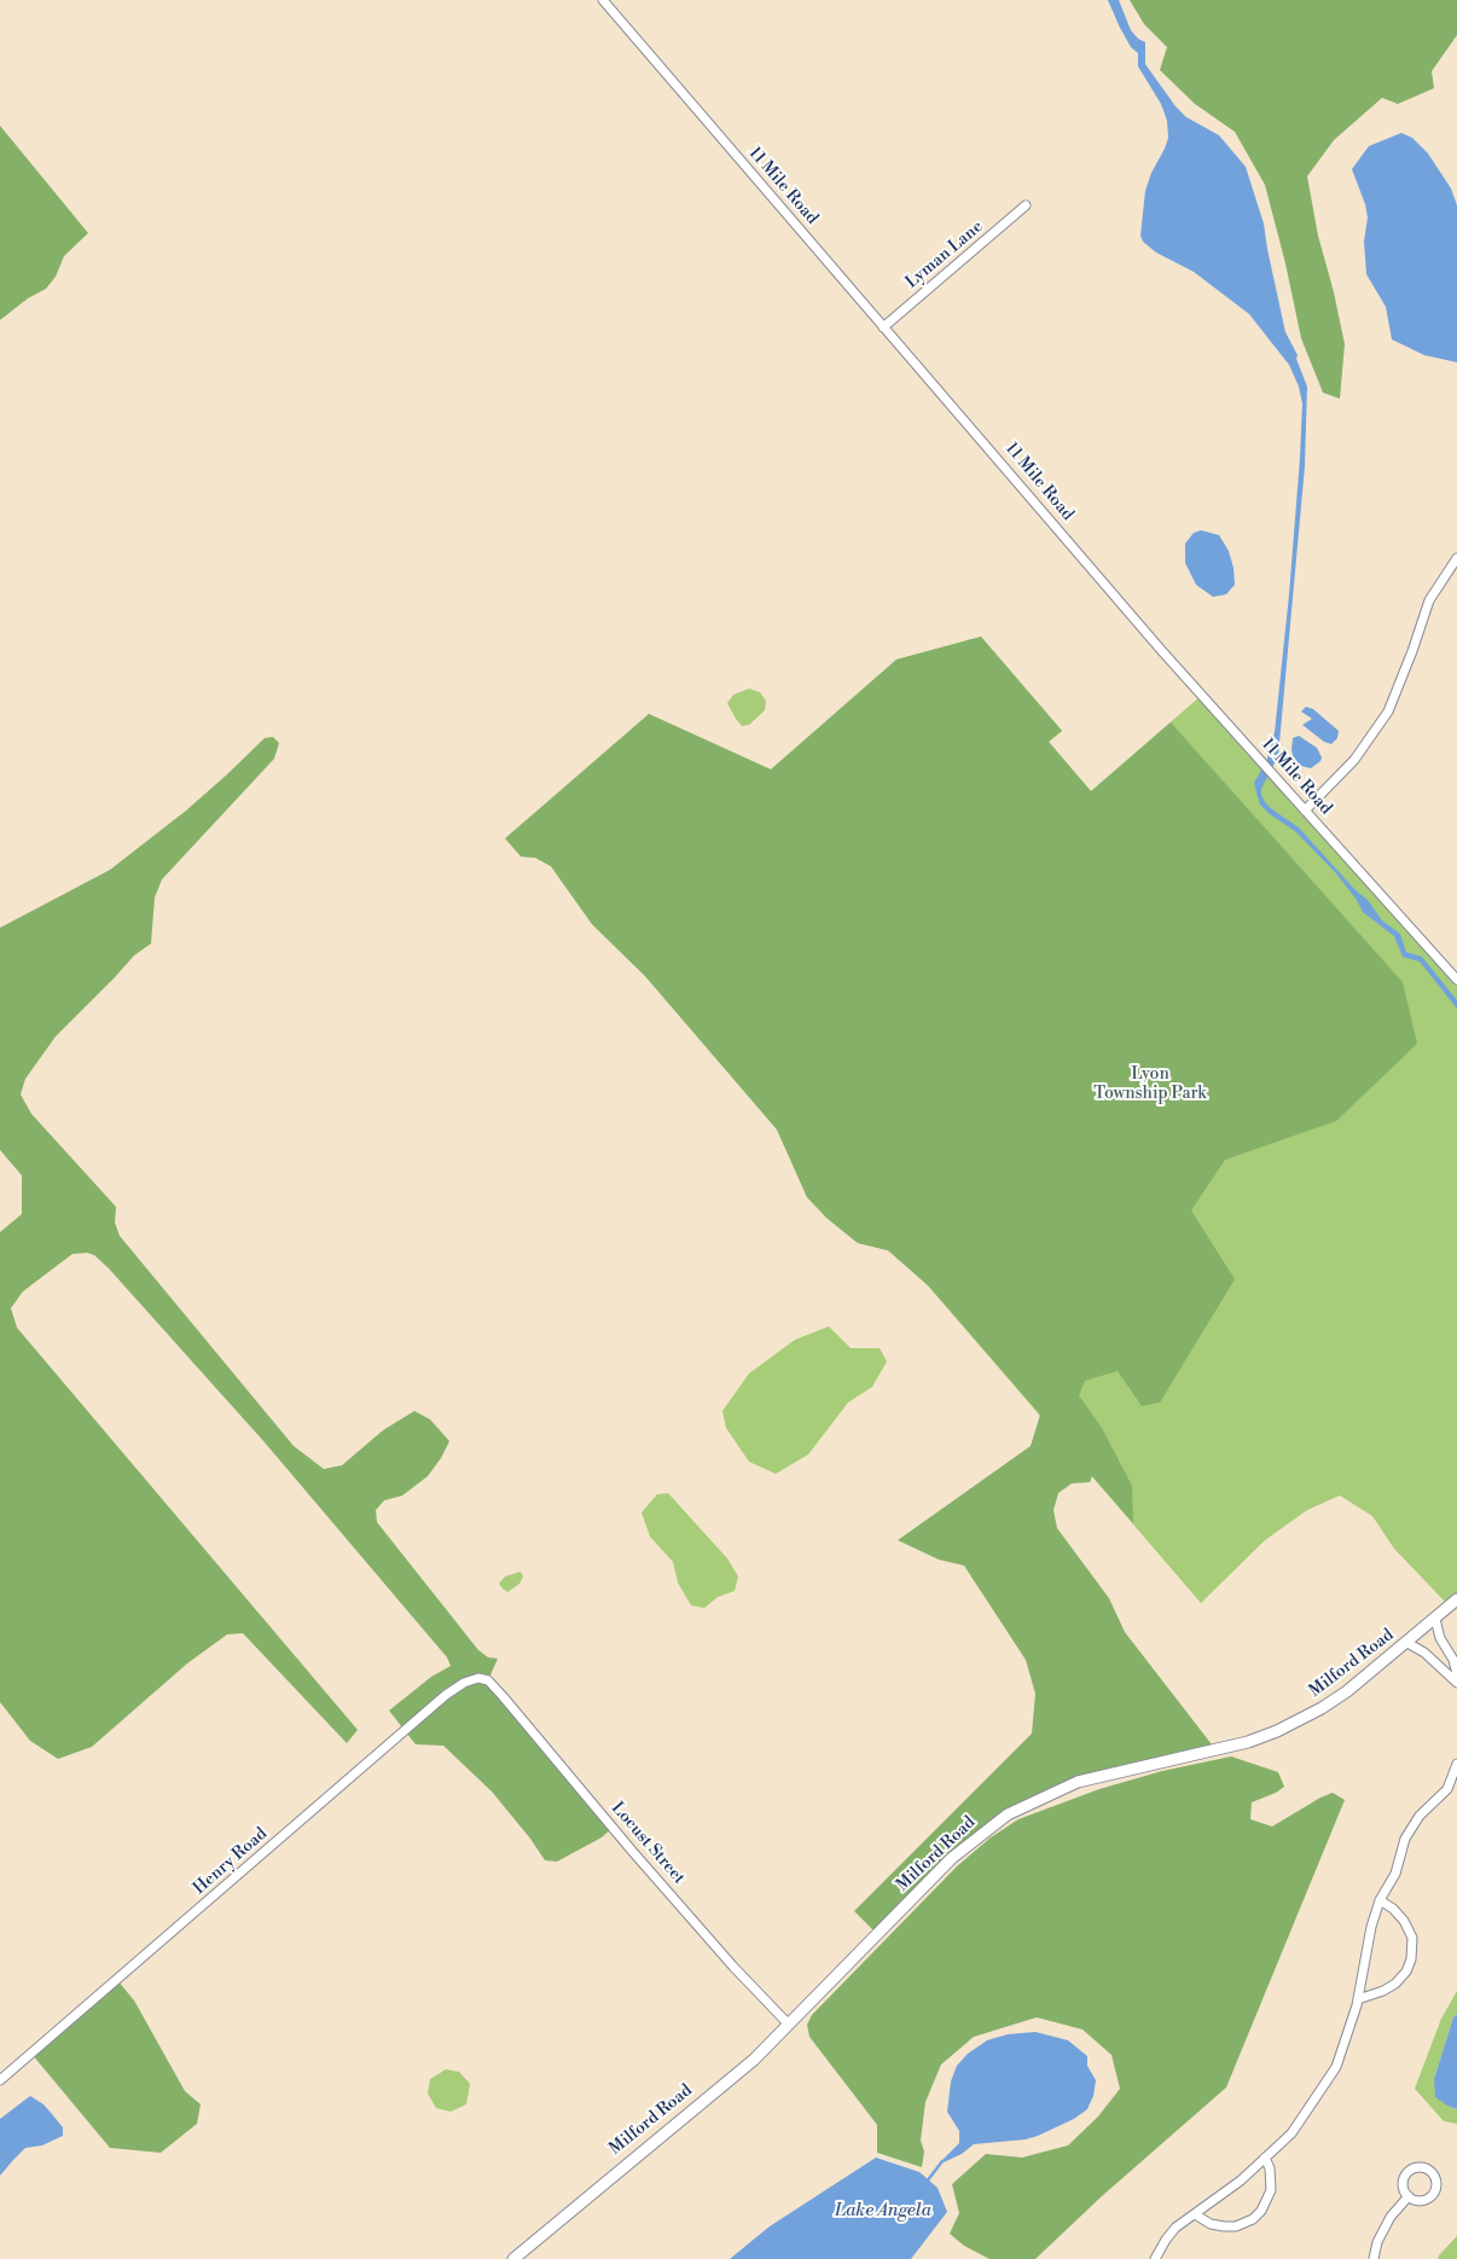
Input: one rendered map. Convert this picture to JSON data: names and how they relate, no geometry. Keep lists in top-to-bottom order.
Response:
{
  "streets": {
    "street": [
      "11 Mile Road",
      "Lyman Lane",
      "Milford Road",
      "Locust Street",
      "Henry Road"
    ]
  },
  "crossings": [
    ["11 Mile Road", "Lyman Lane"],
    ["Milford Road", "Locust Street"],
    ["Locust Street", "Henry Road"]
  ],
  "water": ["Lake Angela"],
  "parks": ["Lyon Township Park"]
}
